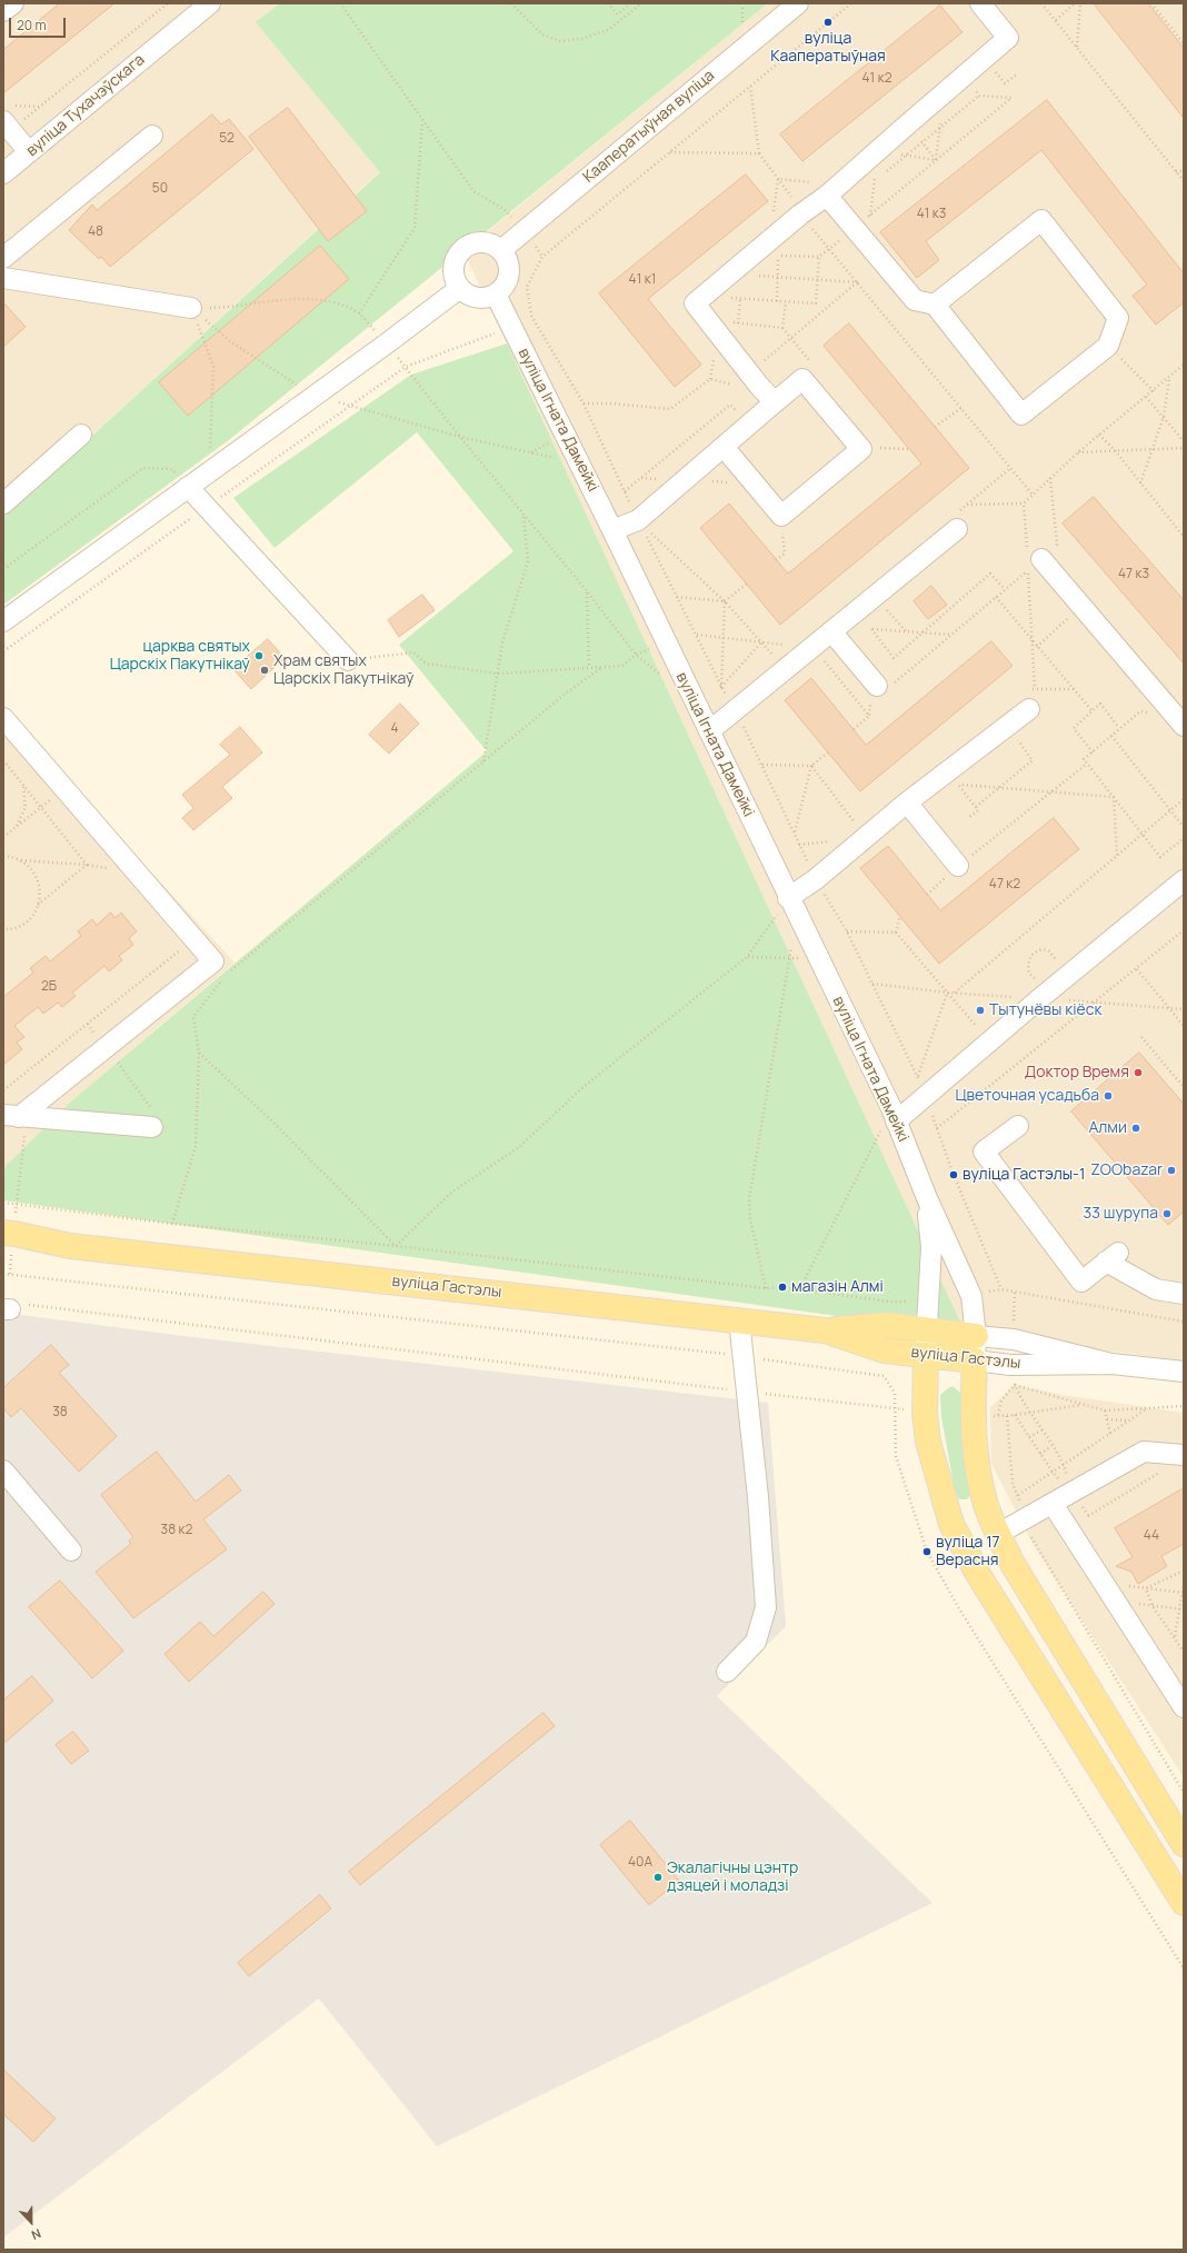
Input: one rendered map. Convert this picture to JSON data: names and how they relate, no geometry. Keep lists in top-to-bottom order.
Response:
{
  "streets": {
    "main road": ["вуліца Гастэлы"],
    "street": ["вуліца Тухачэўскага", "Кааператыўная вуліца", "вуліца Ігната Дамейкі"]
  },
  "crossings": [
    ["Кааператыўная вуліца", "вуліца Ігната Дамейкі"],
    ["вуліца Ігната Дамейкі", "вуліца Гастэлы"]
  ],
  "places": [
    "вуліца Кааператыўная",
    "царква святых Царскіх Пакутнікаў",
    "Храм святых Царскіх Пакутнікаў",
    "Тытунёвы кіёск",
    "Доктор Время",
    "Цветочная усадьба",
    "Алми",
    "ZOObazar",
    "вуліца Гастэлы-1",
    "33 шурупа",
    "магазін Алмі",
    "вуліца 17 Верасня",
    "Экалагічны цэнтр дзяцей і моладзі"
  ],
  "house_numbers": [
    "41 к2",
    "52",
    "50",
    "41 к3",
    "48",
    "41 к1",
    "47 к3",
    "4",
    "47 к2",
    "2Б",
    "38",
    "38 к2",
    "44",
    "40А"
  ],
  "scale_bar": "20 m",
  "north": "bottom"
}
